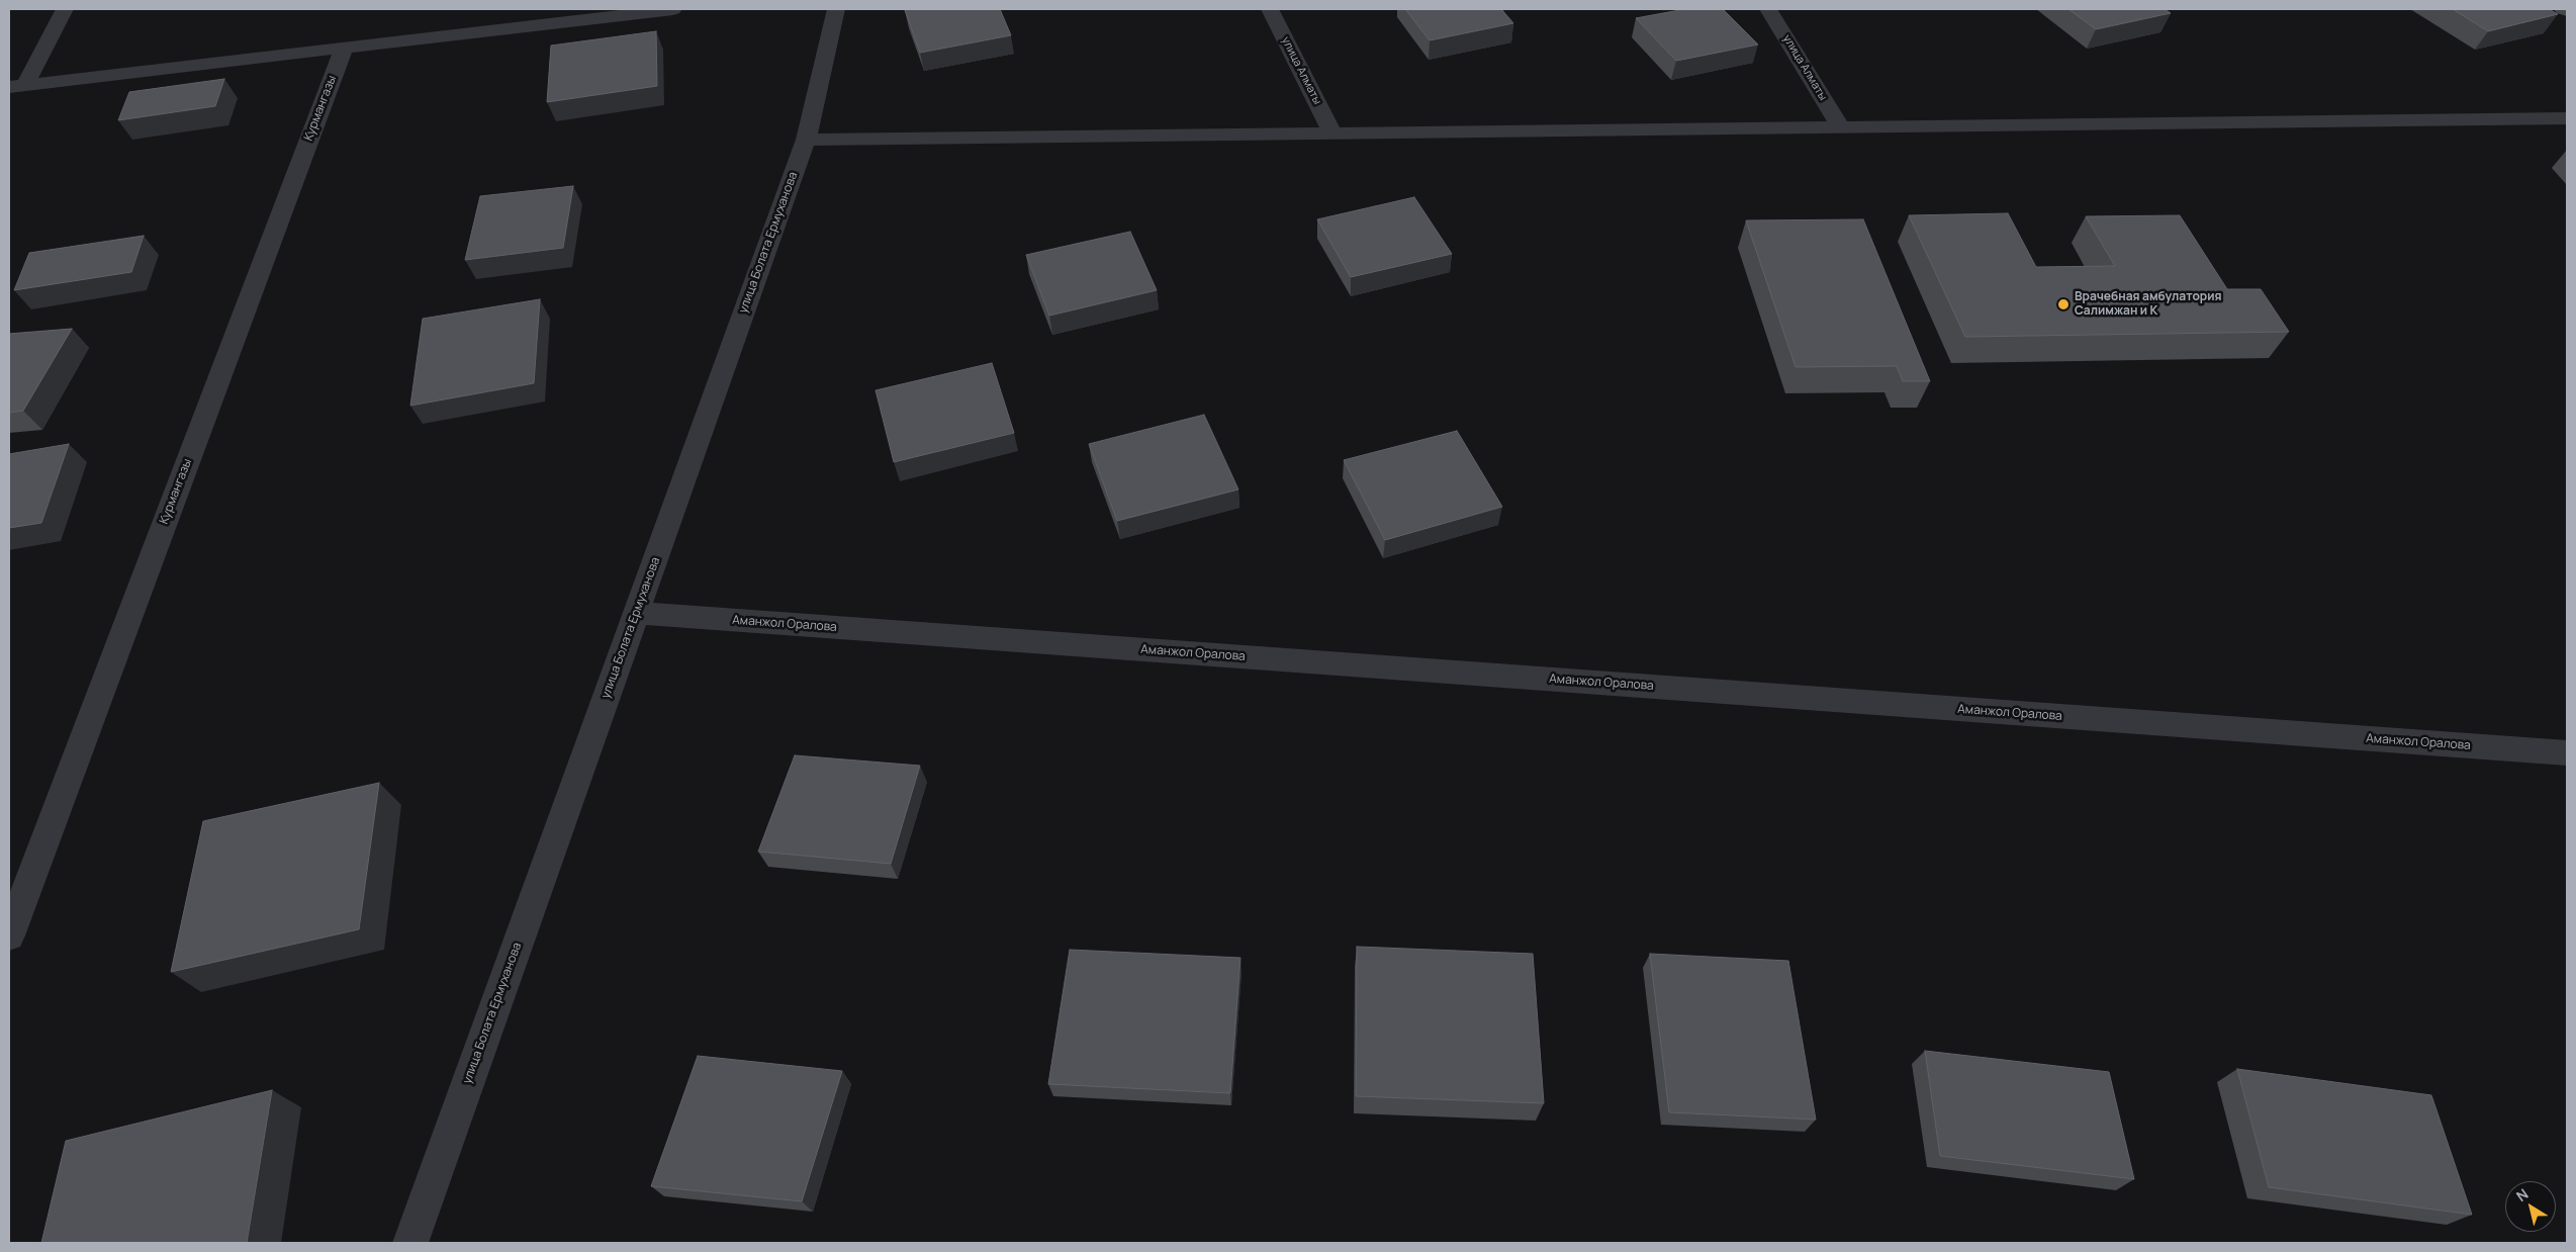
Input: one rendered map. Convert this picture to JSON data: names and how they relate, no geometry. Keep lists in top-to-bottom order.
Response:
{
  "streets": {
    "street": [
      "улица Алматы",
      "Курмангазы",
      "улица Болата Ермуханова",
      "Аманжол Оралова"
    ]
  },
  "crossings": [
    ["улица Болата Ермуханова", "Аманжол Оралова"]
  ],
  "places": ["Врачебная амбулатория Салимжан и К"],
  "north": "top left"
}
